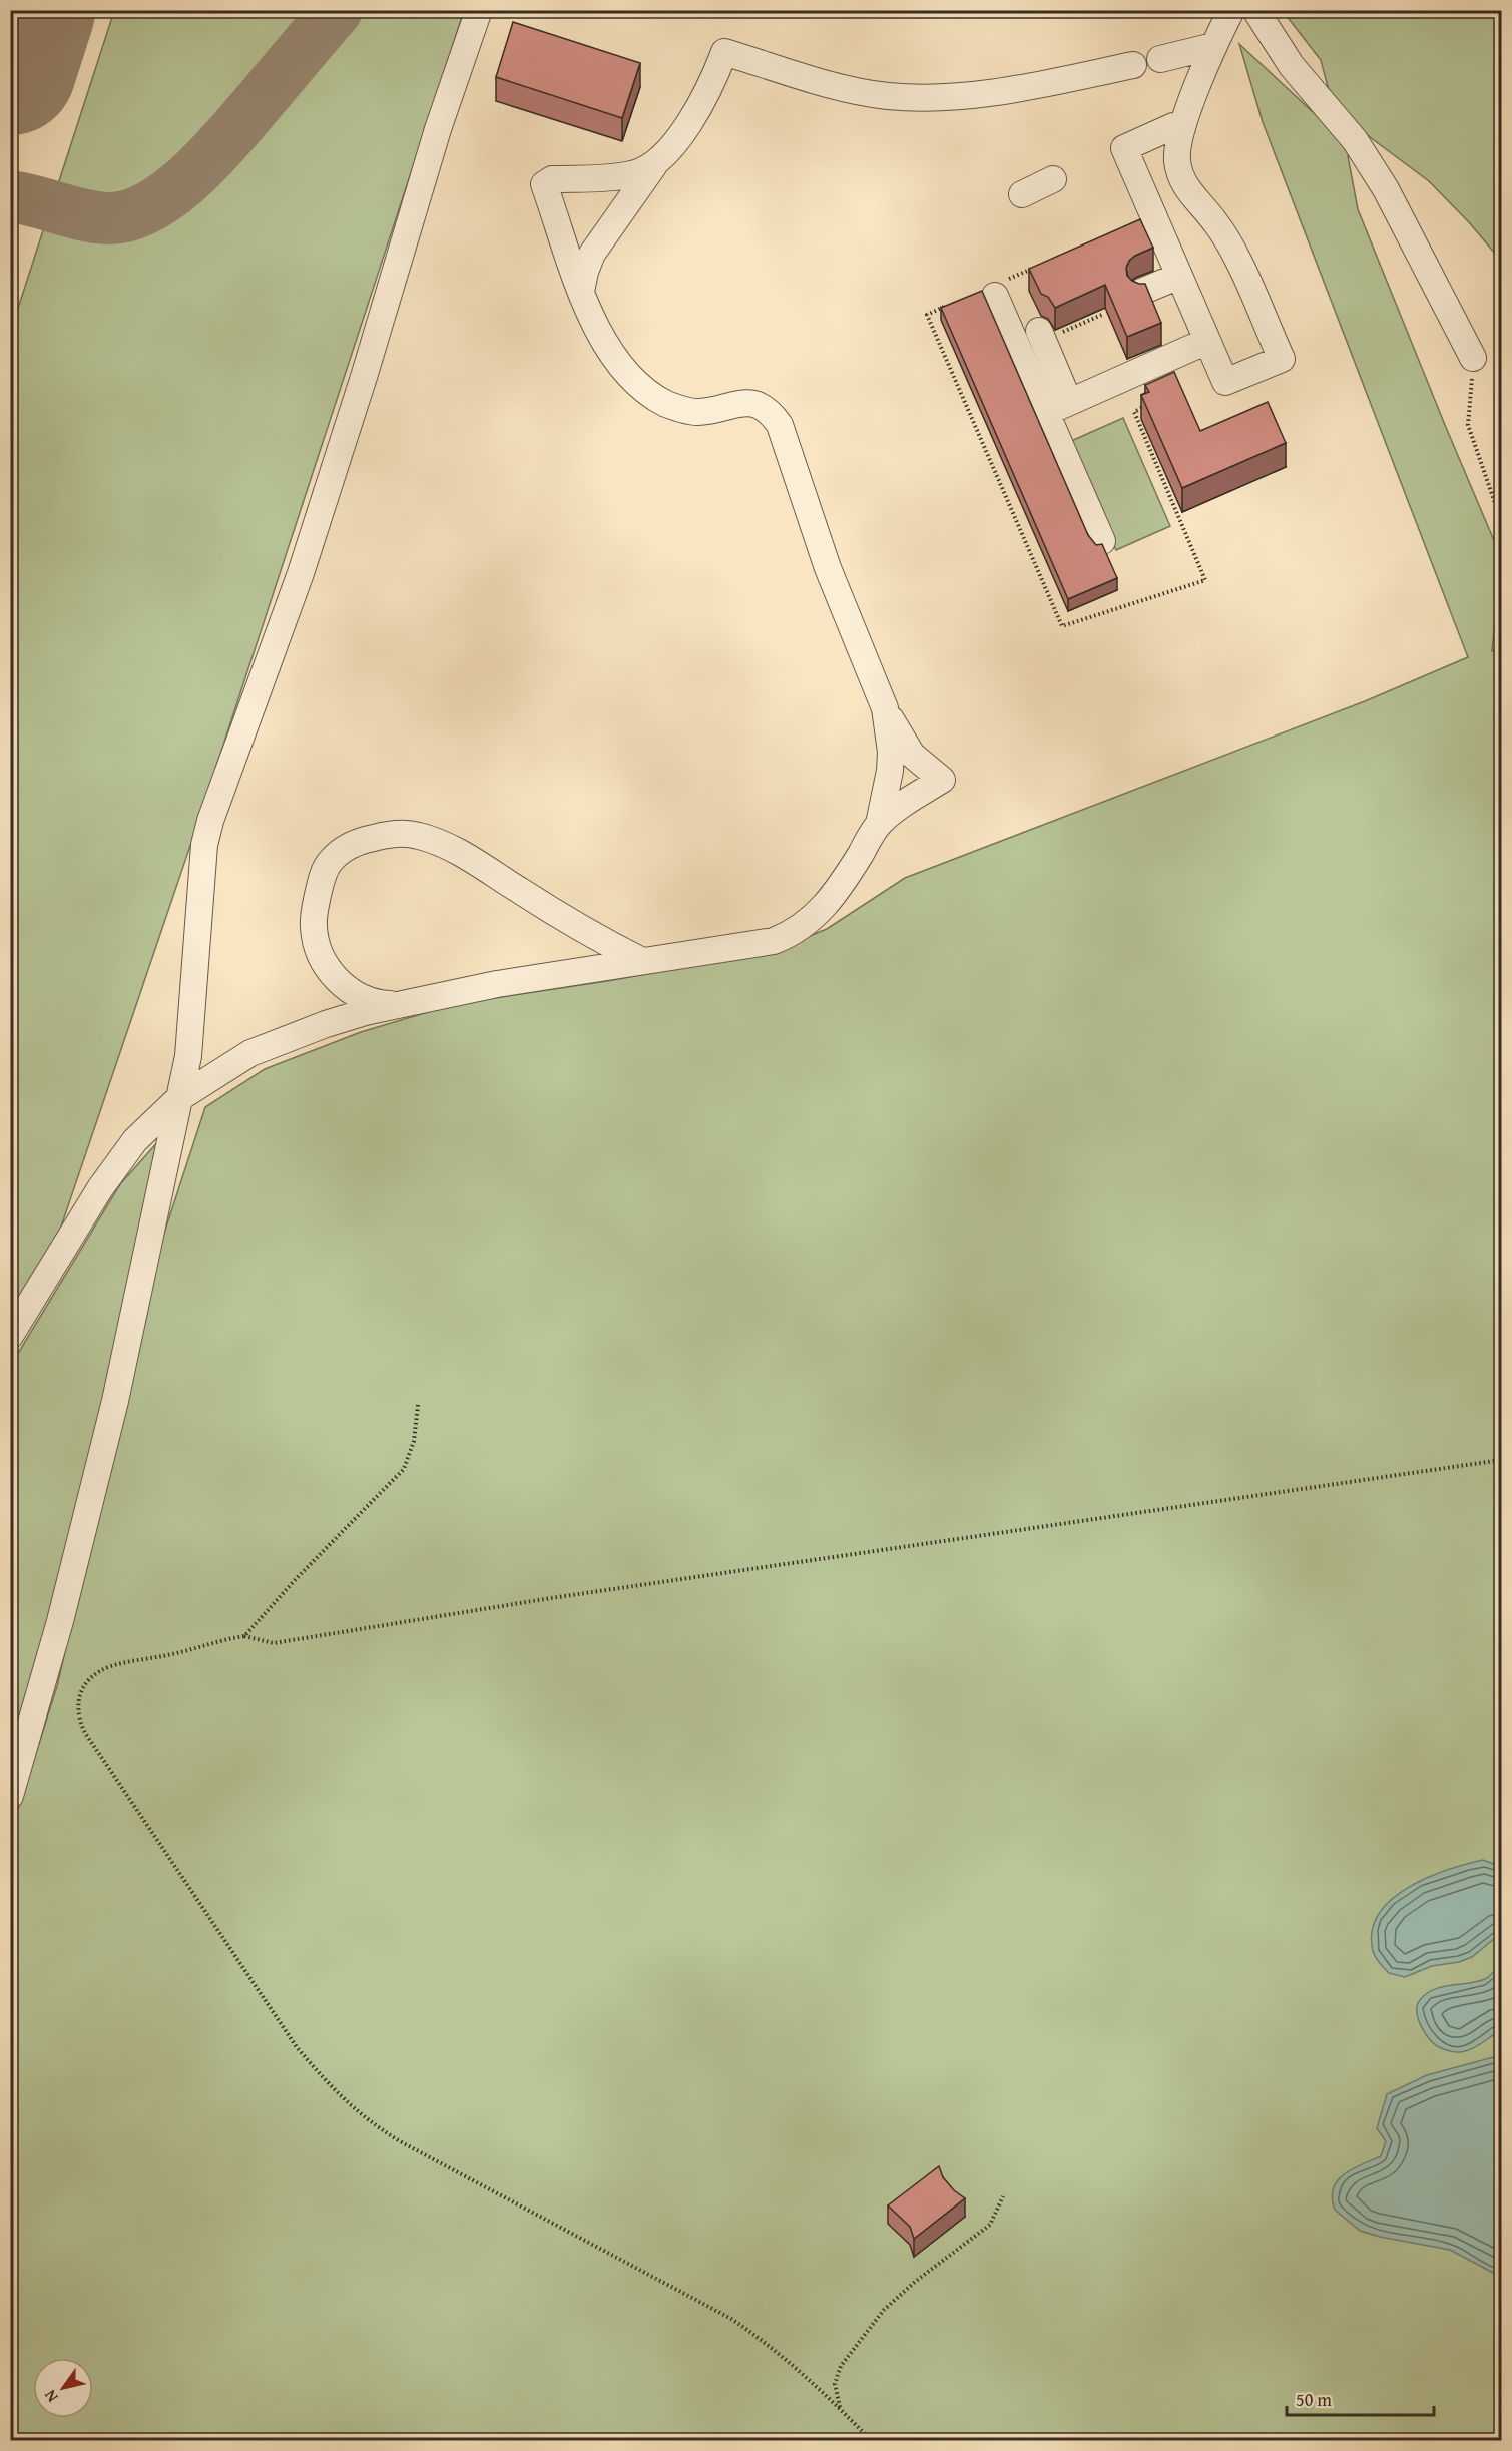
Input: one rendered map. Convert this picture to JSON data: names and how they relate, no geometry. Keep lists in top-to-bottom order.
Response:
{
  "scale_bar": "50 m",
  "north": "bottom left"
}
